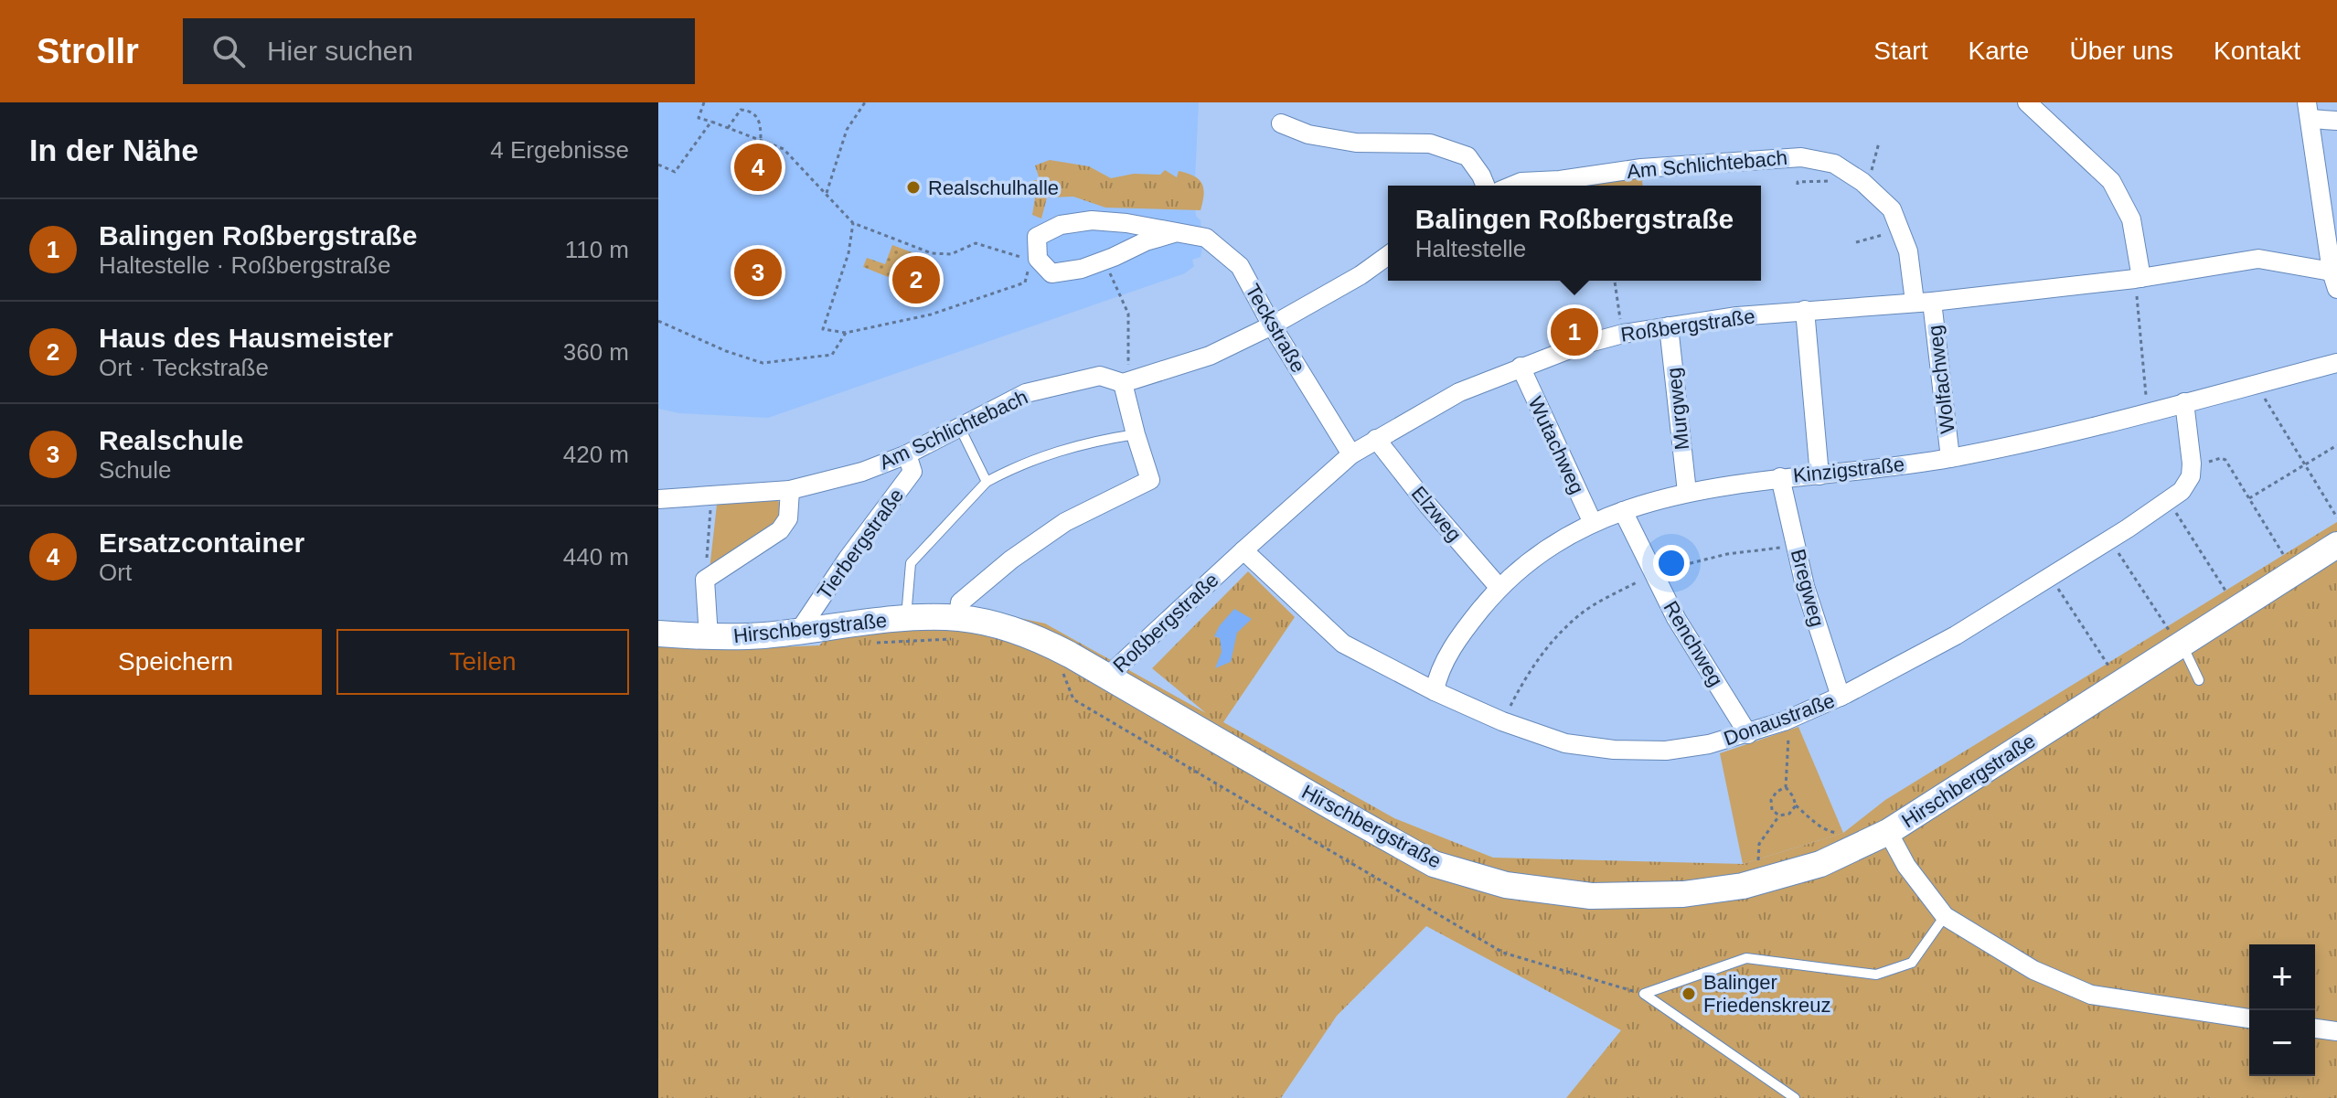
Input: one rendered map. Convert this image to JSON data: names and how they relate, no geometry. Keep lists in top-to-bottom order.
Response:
{
  "streets": {
    "street": [
      "Am Schlichtebach",
      "Roßbergstraße",
      "Teckstraße",
      "Wolfachweg",
      "Murgweg",
      "Wutachweg",
      "Kinzigstraße",
      "Elzweg",
      "Tierbergstraße",
      "Bregweg",
      "Hirschbergstraße",
      "Renchweg",
      "Donaustraße"
    ]
  },
  "crossings": [
    ["Am Schlichtebach", "Roßbergstraße"],
    ["Am Schlichtebach", "Teckstraße"],
    ["Am Schlichtebach", "Wolfachweg"],
    ["Am Schlichtebach", "Tierbergstraße"],
    ["Roßbergstraße", "Teckstraße"],
    ["Roßbergstraße", "Wolfachweg"],
    ["Roßbergstraße", "Murgweg"],
    ["Roßbergstraße", "Wutachweg"],
    ["Roßbergstraße", "Elzweg"],
    ["Roßbergstraße", "Hirschbergstraße"],
    ["Roßbergstraße", "Donaustraße"],
    ["Wolfachweg", "Kinzigstraße"],
    ["Murgweg", "Kinzigstraße"],
    ["Wutachweg", "Kinzigstraße"],
    ["Kinzigstraße", "Elzweg"],
    ["Kinzigstraße", "Bregweg"],
    ["Kinzigstraße", "Renchweg"],
    ["Kinzigstraße", "Donaustraße"],
    ["Tierbergstraße", "Hirschbergstraße"],
    ["Bregweg", "Donaustraße"],
    ["Renchweg", "Donaustraße"]
  ],
  "places": ["Realschulhalle", "Balinger Friedenskreuz"],
  "page": {
    "header": "Strollr",
    "search": "Hier suchen",
    "nav": [
      "Start",
      "Karte",
      "Über uns",
      "Kontakt"
    ],
    "heading": ["In der Nähe", "4 Ergebnisse"],
    "pins": [
      "4",
      "3",
      "2",
      "1"
    ],
    "popup": ["Balingen Roßbergstraße", "Haltestelle"],
    "list": [
      {
        "mark": "1",
        "name": "Balingen Roßbergstraße",
        "note": "Haltestelle · Roßbergstraße",
        "value": "110 m"
      },
      {
        "mark": "2",
        "name": "Haus des Hausmeister",
        "note": "Ort · Teckstraße",
        "value": "360 m"
      },
      {
        "mark": "3",
        "name": "Realschule",
        "note": "Schule",
        "value": "420 m"
      },
      {
        "mark": "4",
        "name": "Ersatzcontainer",
        "note": "Ort",
        "value": "440 m"
      }
    ],
    "buttons": ["Speichern", "Teilen"],
    "map_buttons": ["+", "−"]
  }
}
